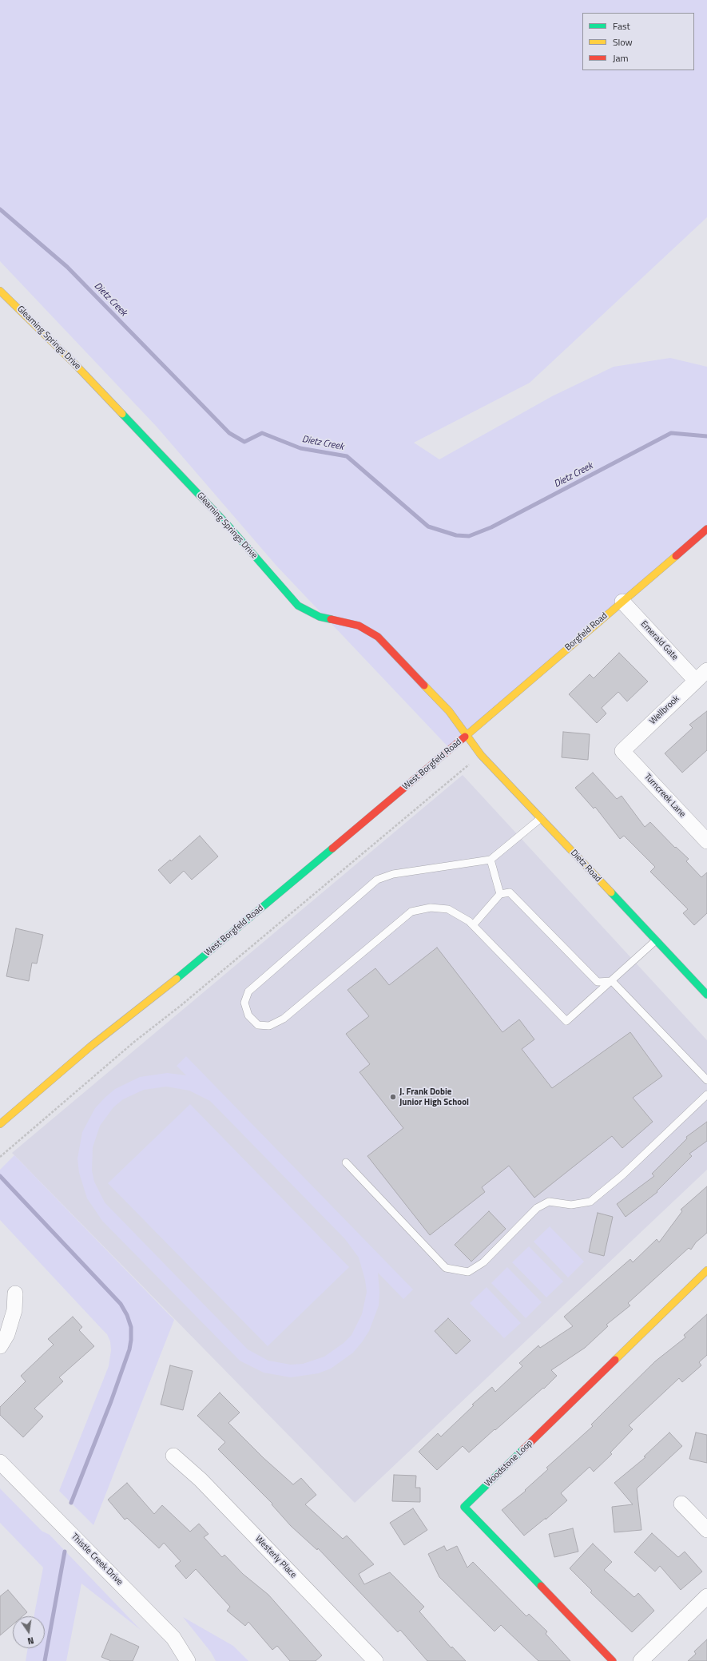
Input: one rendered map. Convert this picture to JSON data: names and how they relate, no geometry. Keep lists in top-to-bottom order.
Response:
{
  "streets": {
    "street": [
      "Gleaming Springs Drive",
      "Borgfeld Road",
      "Emerald Gate",
      "Wellbrook",
      "West Borgfeld Road",
      "Turncreek Lane",
      "Dietz Road",
      "Woodstone Loop",
      "Westerly Place",
      "Thistle Creek Drive"
    ]
  },
  "crossings": [
    ["Gleaming Springs Drive", "Borgfeld Road"],
    ["Gleaming Springs Drive", "West Borgfeld Road"],
    ["Gleaming Springs Drive", "Dietz Road"],
    ["Borgfeld Road", "Emerald Gate"],
    ["Borgfeld Road", "West Borgfeld Road"],
    ["Borgfeld Road", "Dietz Road"],
    ["Emerald Gate", "Wellbrook"],
    ["Wellbrook", "Turncreek Lane"],
    ["West Borgfeld Road", "Dietz Road"]
  ],
  "water": ["Dietz Creek"],
  "places": ["J. Frank Dobie Junior High School"],
  "legend": ["Fast", "Slow", "Jam"],
  "north": "bottom"
}
